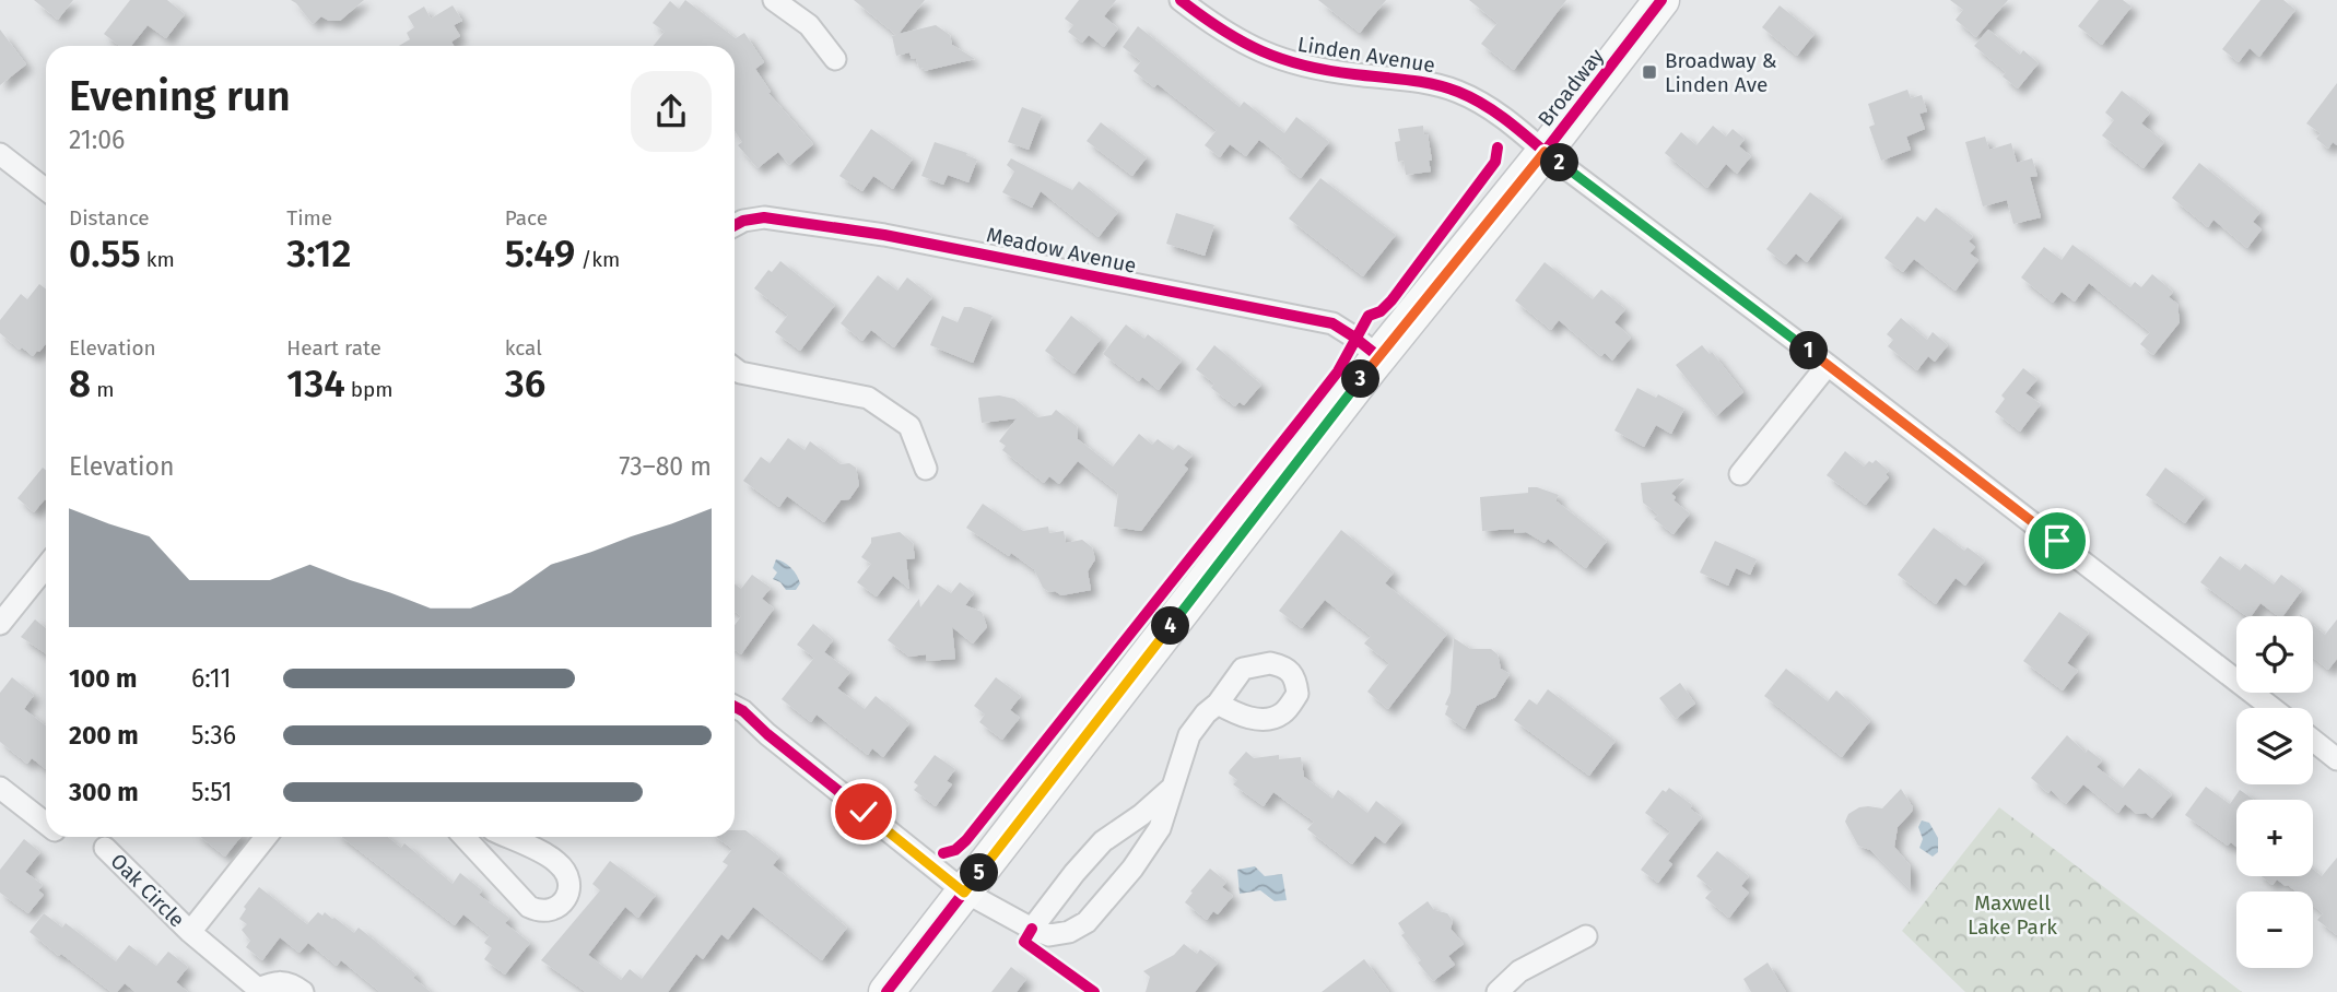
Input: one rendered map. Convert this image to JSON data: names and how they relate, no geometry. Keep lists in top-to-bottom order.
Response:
{
  "streets": {
    "main road": ["Broadway"],
    "street": ["Linden Avenue", "Meadow Avenue", "Oak Circle"]
  },
  "crossings": [
    ["Linden Avenue", "Broadway"],
    ["Broadway", "Meadow Avenue"]
  ],
  "parks": ["Maxwell Lake Park"],
  "places": {
    "transit": ["Broadway & Linden Ave"]
  },
  "page": {
    "heading": ["Evening run", "21:06"],
    "pins": [
      "2",
      "1",
      "3",
      "4",
      "5"
    ],
    "stats": [
      ["Distance", "0.55 km"],
      ["Time", "3:12"],
      ["Pace", "5:49 /km"],
      ["Elevation", "8 m"],
      ["Heart rate", "134 bpm"],
      ["kcal", "36"]
    ],
    "chart": ["Elevation", "73–80 m"],
    "map_buttons": ["+", "−"],
    "list": [
      {
        "name": "100 m",
        "note": "6:11"
      },
      {
        "name": "200 m",
        "note": "5:36"
      },
      {
        "name": "300 m",
        "note": "5:51"
      }
    ]
  }
}
